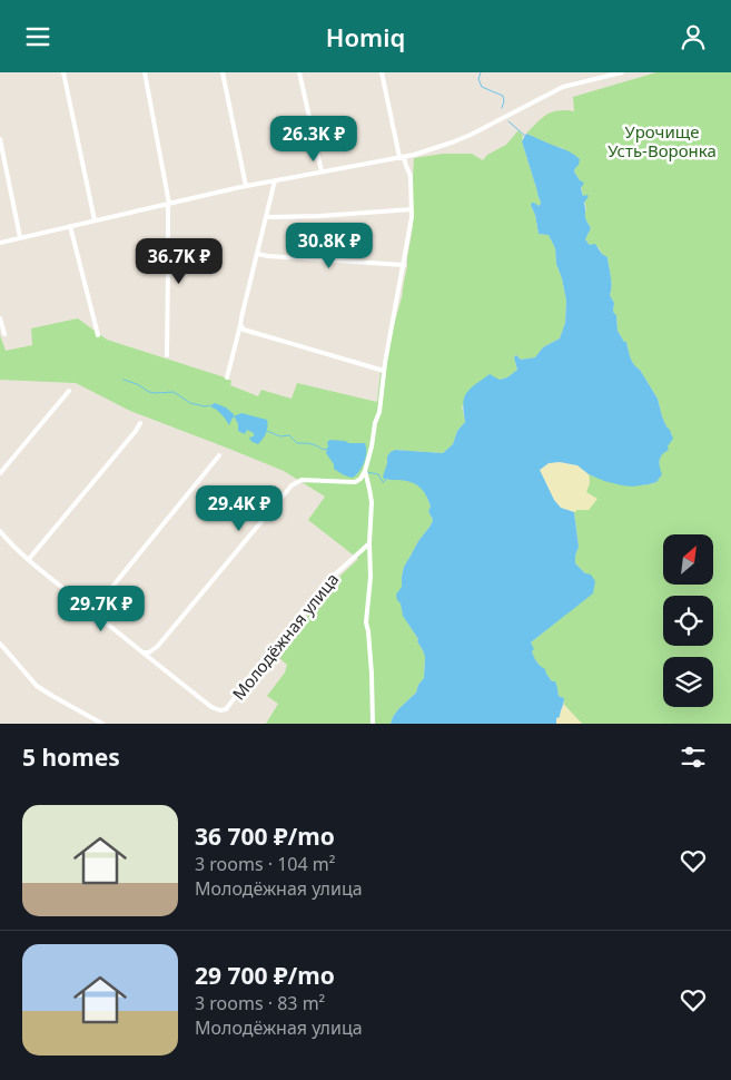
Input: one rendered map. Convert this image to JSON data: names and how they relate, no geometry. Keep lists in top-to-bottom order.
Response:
{
  "streets": {
    "street": ["Молодёжная улица"]
  },
  "parks": ["Урочище Усть-Воронка"],
  "north": "top right",
  "page": {
    "header": "Homiq",
    "price": [
      "26.3K ₽",
      "30.8K ₽",
      "36.7K ₽",
      "29.4K ₽",
      "29.7K ₽"
    ],
    "heading": "5 homes",
    "list": [
      {
        "name": "36 700 ₽/mo",
        "note": "3 rooms · 104 m² · Молодёжная улица"
      },
      {
        "name": "29 700 ₽/mo",
        "note": "3 rooms · 83 m² · Молодёжная улица"
      }
    ]
  }
}
